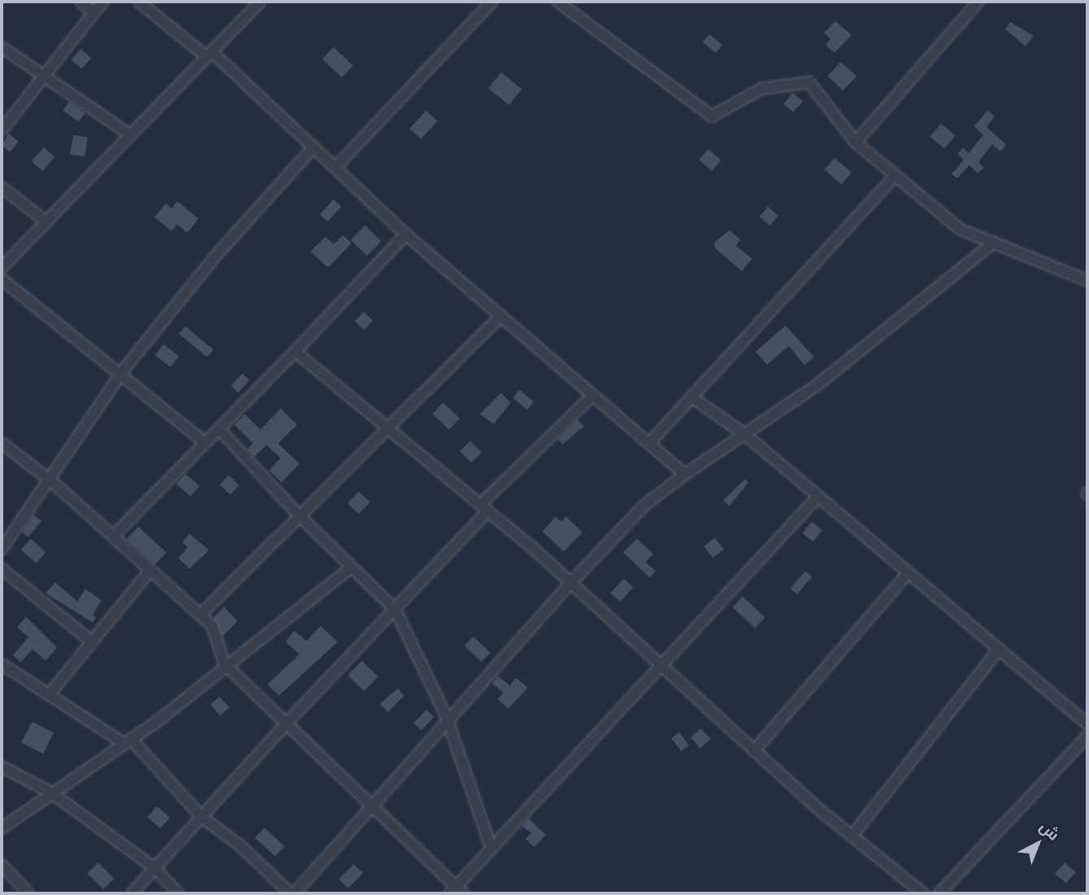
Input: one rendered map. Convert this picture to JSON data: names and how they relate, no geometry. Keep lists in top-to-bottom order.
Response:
{
  "north": "top right"
}
